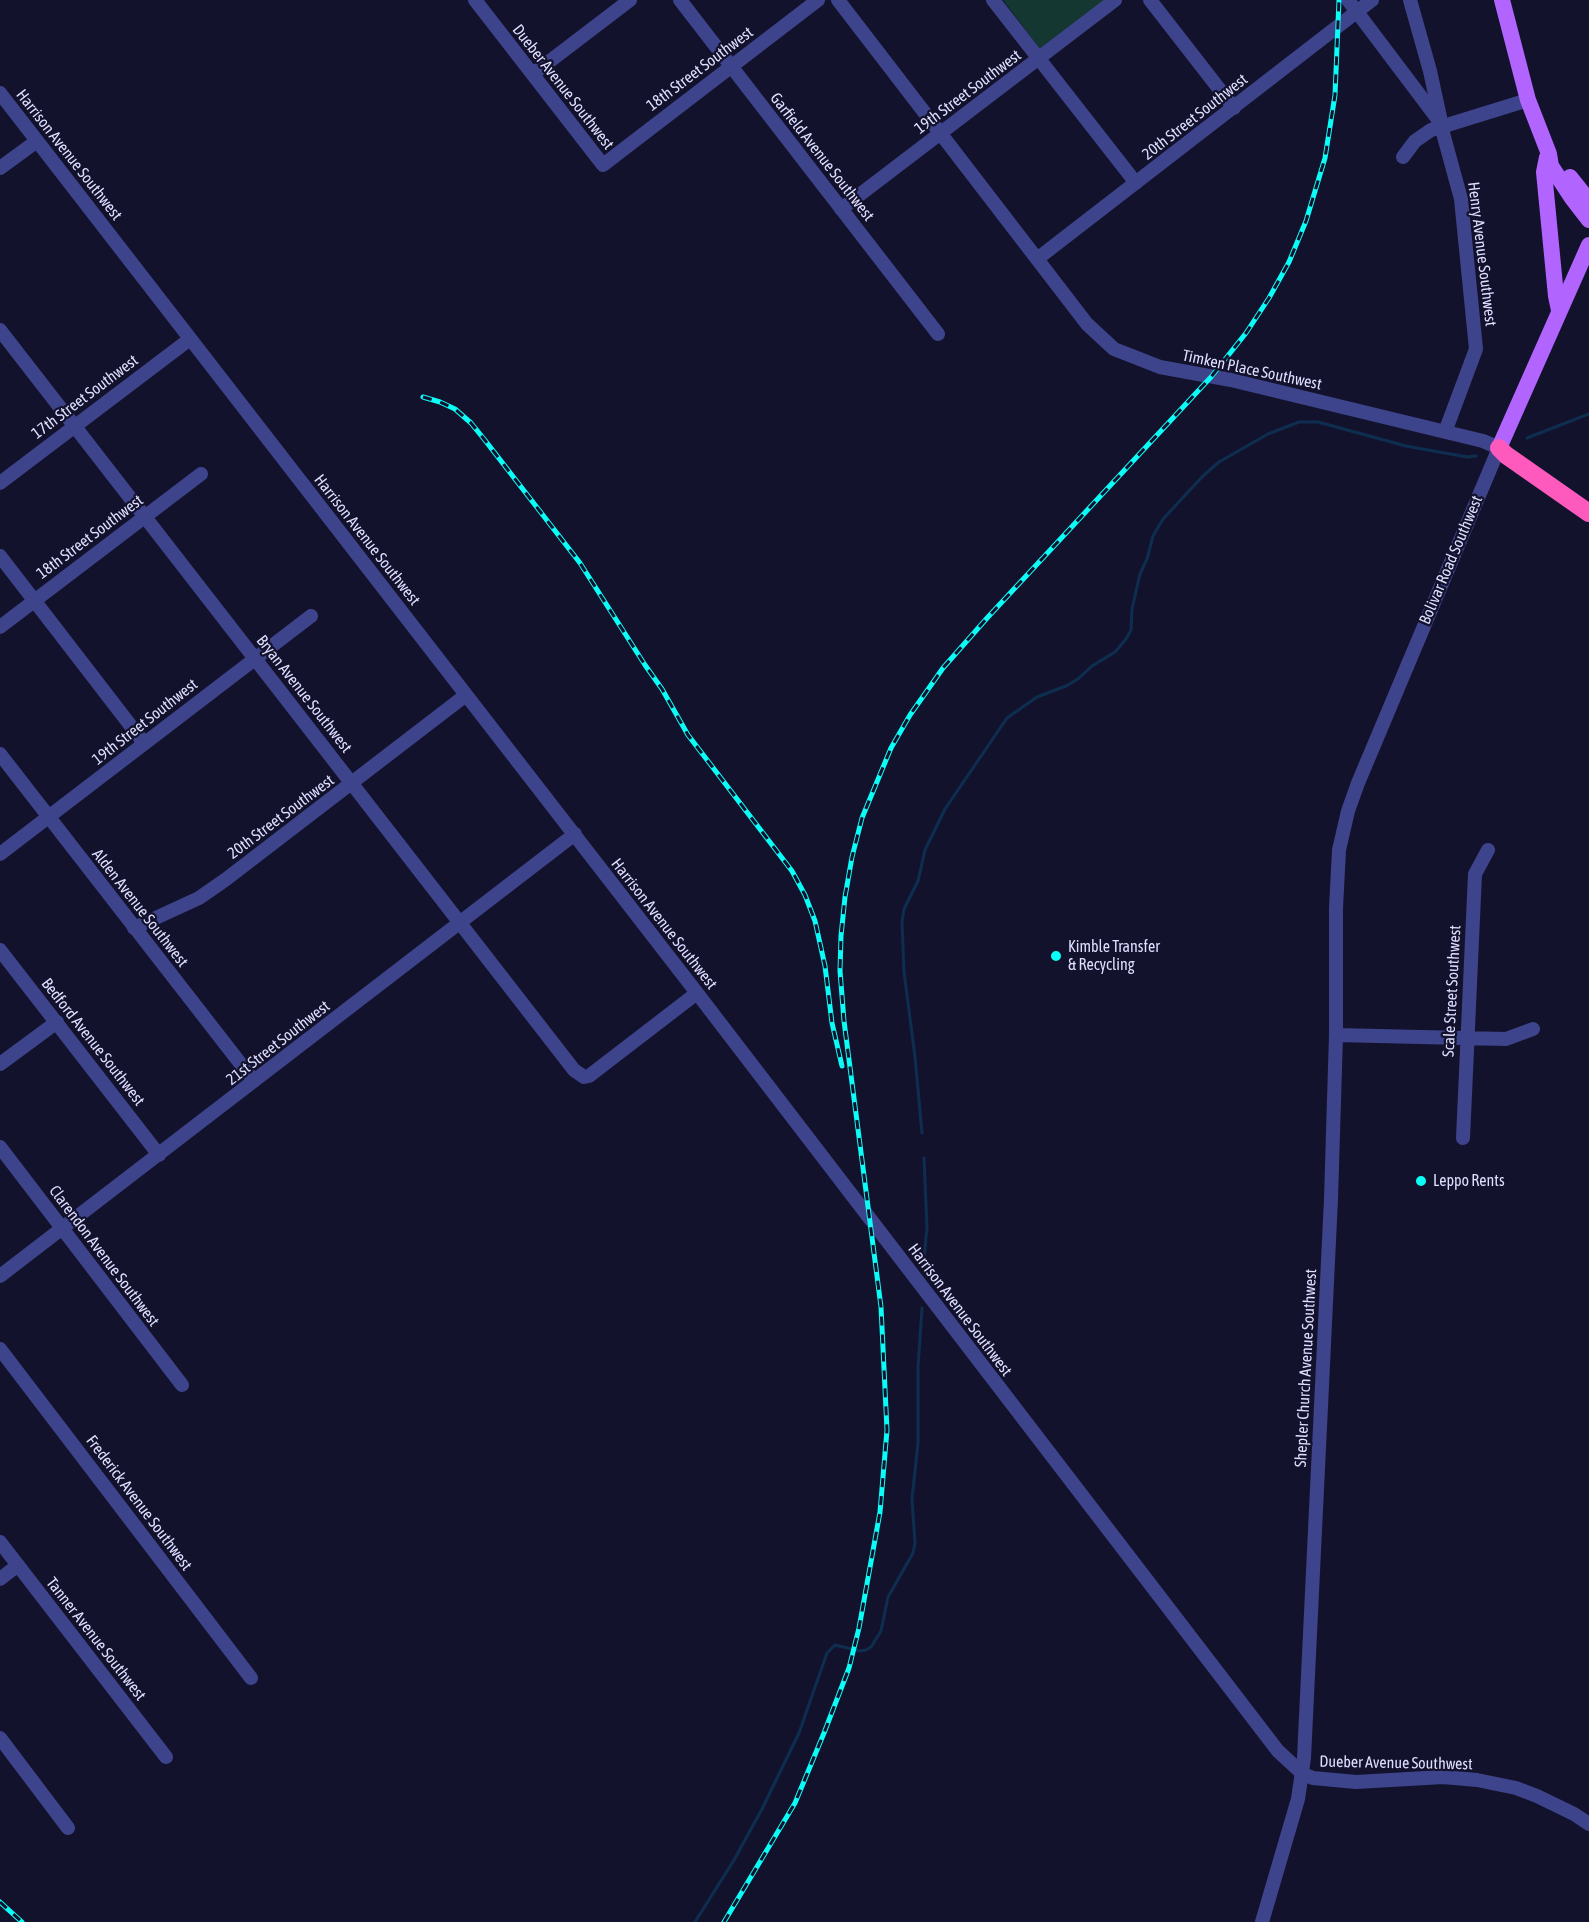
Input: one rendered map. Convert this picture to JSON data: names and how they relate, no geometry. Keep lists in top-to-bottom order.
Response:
{
  "streets": {
    "main road": ["Bolivar Road Southwest"],
    "street": [
      "18th Street Southwest",
      "Dueber Avenue Southwest",
      "19th Street Southwest",
      "20th Street Southwest",
      "Harrison Avenue Southwest",
      "Garfield Avenue Southwest",
      "Henry Avenue Southwest",
      "Timken Place Southwest",
      "17th Street Southwest",
      "Bryan Avenue Southwest",
      "Alden Avenue Southwest",
      "Scale Street Southwest",
      "Bedford Avenue Southwest",
      "21st Street Southwest",
      "Clarendon Avenue Southwest",
      "Shepler Church Avenue Southwest",
      "Frederick Avenue Southwest",
      "Tanner Avenue Southwest"
    ]
  },
  "crossings": [
    ["18th Street Southwest", "Dueber Avenue Southwest"],
    ["18th Street Southwest", "Garfield Avenue Southwest"],
    ["18th Street Southwest", "Bryan Avenue Southwest"],
    ["Dueber Avenue Southwest", "Harrison Avenue Southwest"],
    ["Dueber Avenue Southwest", "Shepler Church Avenue Southwest"],
    ["19th Street Southwest", "Garfield Avenue Southwest"],
    ["19th Street Southwest", "Timken Place Southwest"],
    ["19th Street Southwest", "Bryan Avenue Southwest"],
    ["19th Street Southwest", "Alden Avenue Southwest"],
    ["20th Street Southwest", "Harrison Avenue Southwest"],
    ["20th Street Southwest", "Henry Avenue Southwest"],
    ["20th Street Southwest", "Timken Place Southwest"],
    ["20th Street Southwest", "Bryan Avenue Southwest"],
    ["20th Street Southwest", "Alden Avenue Southwest"],
    ["Harrison Avenue Southwest", "17th Street Southwest"],
    ["Harrison Avenue Southwest", "Bryan Avenue Southwest"],
    ["Harrison Avenue Southwest", "21st Street Southwest"],
    ["Harrison Avenue Southwest", "Shepler Church Avenue Southwest"],
    ["Henry Avenue Southwest", "Timken Place Southwest"],
    ["Timken Place Southwest", "Bolivar Road Southwest"],
    ["17th Street Southwest", "Bryan Avenue Southwest"],
    ["Bolivar Road Southwest", "Shepler Church Avenue Southwest"],
    ["Bryan Avenue Southwest", "21st Street Southwest"],
    ["Alden Avenue Southwest", "21st Street Southwest"],
    ["Bedford Avenue Southwest", "21st Street Southwest"],
    ["21st Street Southwest", "Clarendon Avenue Southwest"]
  ],
  "places": ["Kimble Transfer & Recycling", "Leppo Rents"]
}
